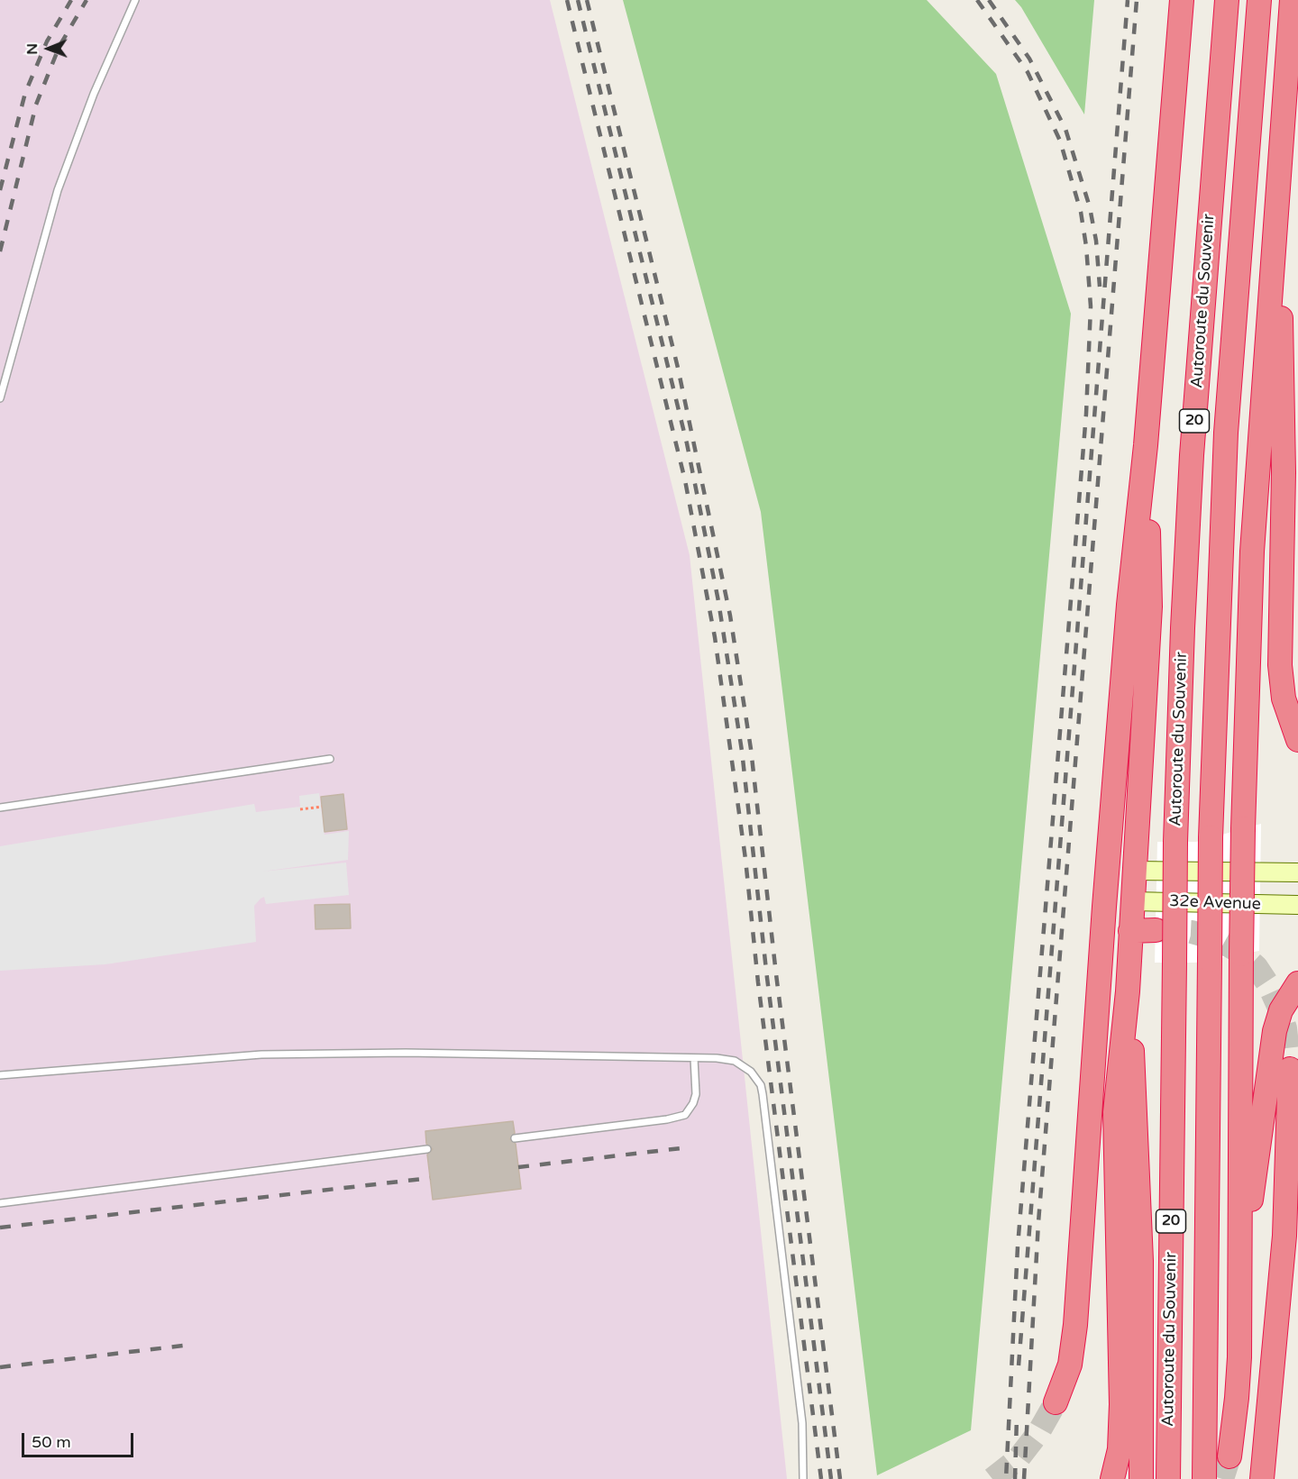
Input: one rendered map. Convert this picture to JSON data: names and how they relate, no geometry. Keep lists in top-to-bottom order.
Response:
{
  "streets": {
    "highway": ["Autoroute du Souvenir", "20"],
    "main road": ["32e Avenue"]
  },
  "scale_bar": "50 m",
  "north": "left"
}
